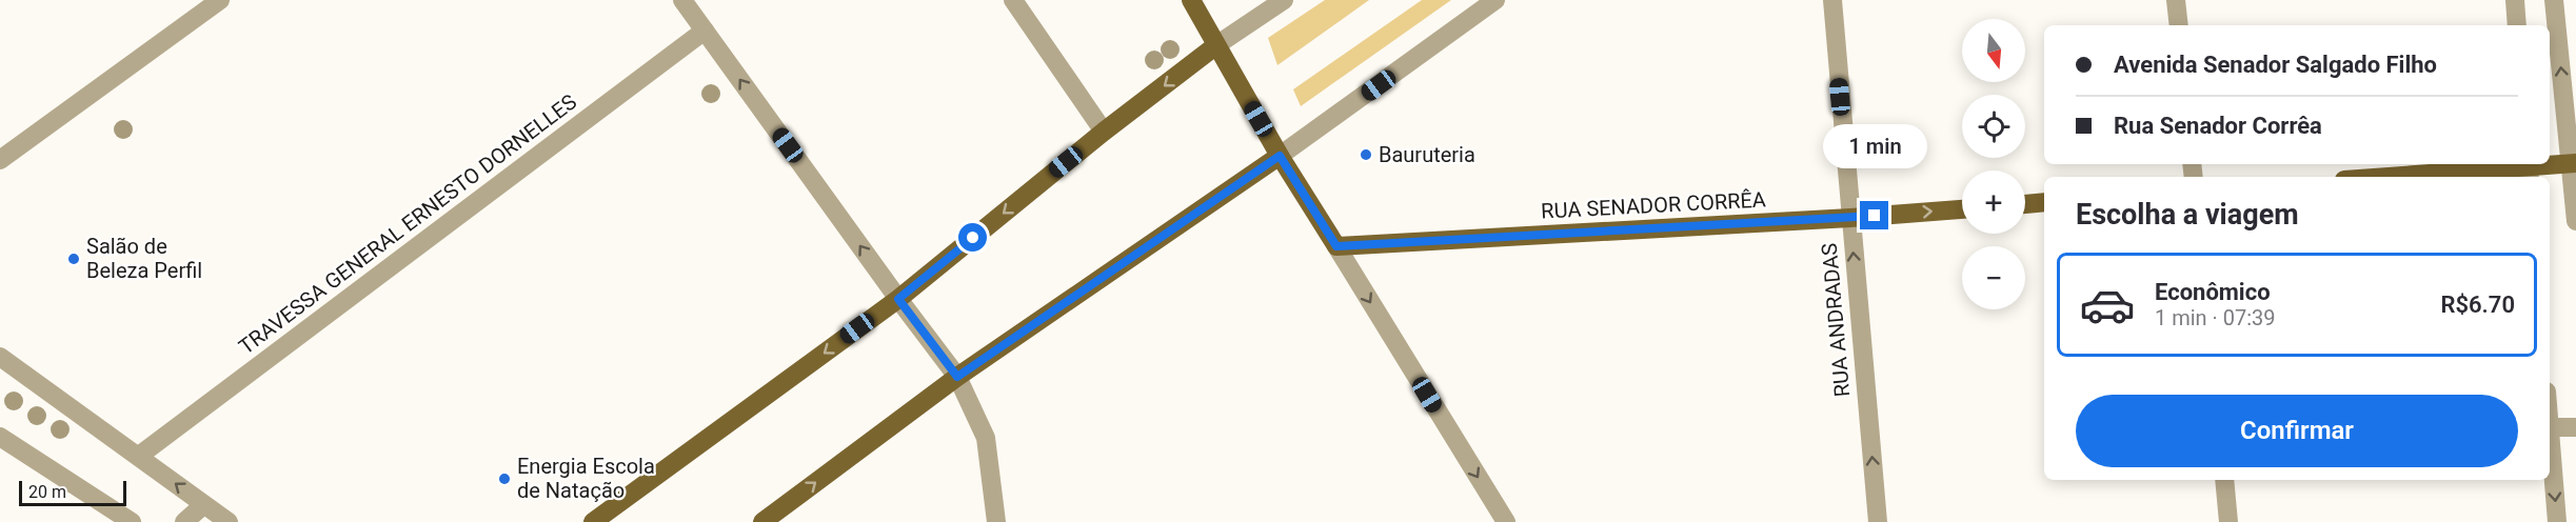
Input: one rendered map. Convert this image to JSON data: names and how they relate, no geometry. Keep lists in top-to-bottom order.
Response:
{
  "streets": {
    "main road": ["RUA SENADOR CORRÊA"],
    "street": ["TRAVESSA GENERAL ERNESTO DORNELLES", "RUA ANDRADAS"]
  },
  "crossings": [
    ["RUA SENADOR CORRÊA", "RUA ANDRADAS"]
  ],
  "one_way": ["RUA ANDRADAS"],
  "places": ["Bauruteria", "Salão de Beleza Perfil", "Energia Escola de Natação"],
  "scale_bar": "20 m",
  "north": "bottom",
  "page": {
    "map_buttons": ["+", "−"],
    "banner": ["Avenida Senador Salgado Filho", "Rua Senador Corrêa"],
    "bubble": "1 min",
    "heading": "Escolha a viagem",
    "list": [
      {
        "name": "Econômico",
        "note": "1 min · 07:39",
        "value": "R$6.70"
      }
    ],
    "buttons": "Confirmar",
    "scale": "20 m"
  }
}
